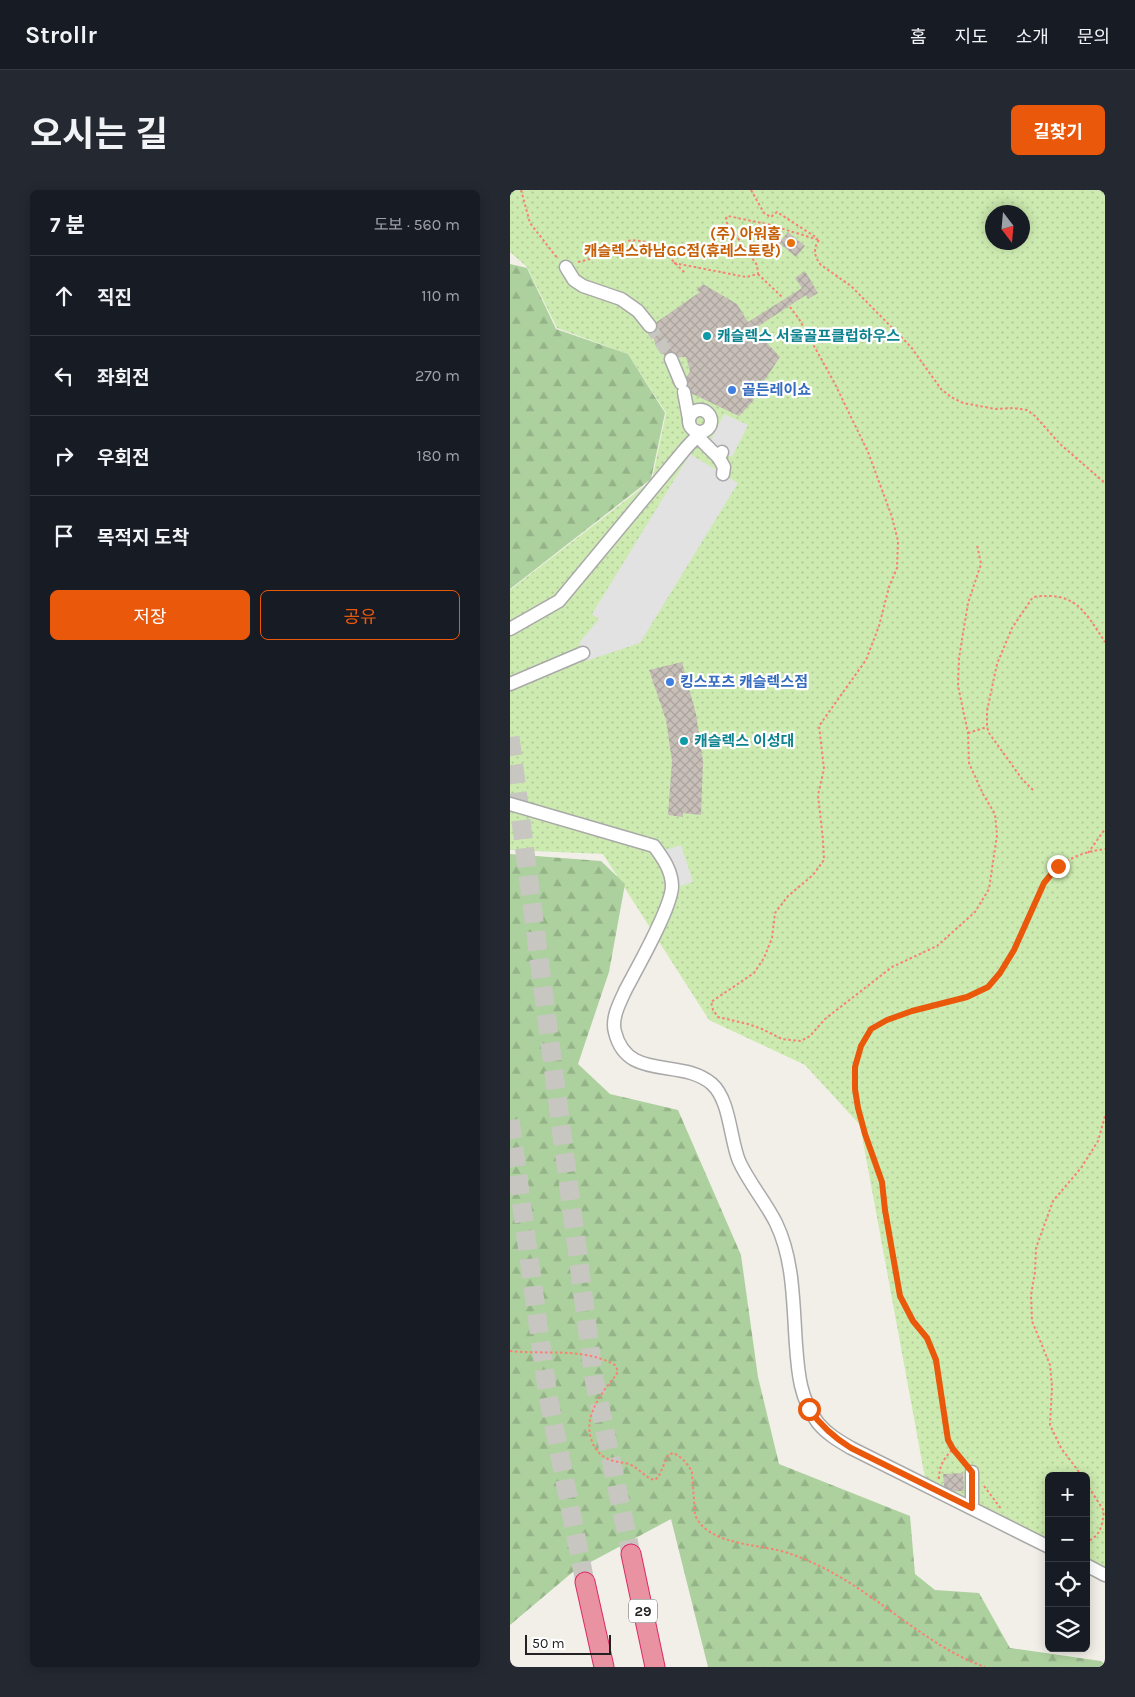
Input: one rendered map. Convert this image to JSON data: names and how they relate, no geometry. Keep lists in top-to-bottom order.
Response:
{
  "streets": {
    "highway": ["29"]
  },
  "places": [
    "(주) 아워홈 캐슬렉스하남GC점(휴레스토랑)",
    "캐슬렉스 서울골프클럽하우스",
    "골든레이쇼",
    "킹스포츠 캐슬렉스점",
    "캐슬렉스 이성대"
  ],
  "scale_bar": "50 m",
  "north": "bottom",
  "page": {
    "header": "Strollr",
    "nav": [
      "홈",
      "지도",
      "소개",
      "문의"
    ],
    "title": "오시는 길",
    "buttons": [
      "길찾기",
      ["저장", "공유"]
    ],
    "heading": ["7 분", "도보 · 560 m"],
    "list": [
      ["직진", "110 m"],
      ["좌회전", "270 m"],
      ["우회전", "180 m"],
      "목적지 도착"
    ],
    "map_buttons": ["+", "−"],
    "scale": "50 m"
  }
}
